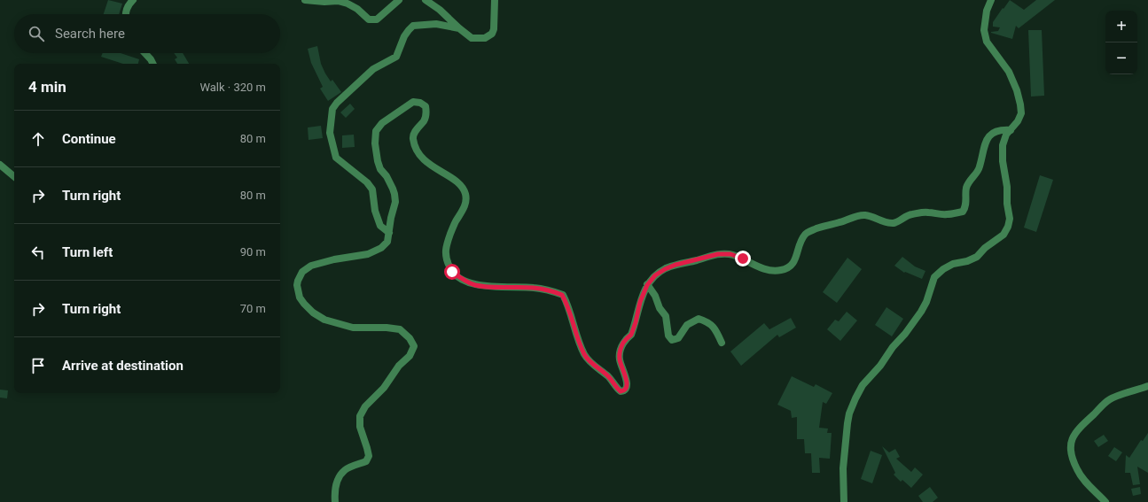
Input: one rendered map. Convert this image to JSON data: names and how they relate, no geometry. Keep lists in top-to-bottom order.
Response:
{
  "page": {
    "map_buttons": ["+", "−"],
    "search": "Search here",
    "heading": ["4 min", "Walk · 320 m"],
    "list": [
      ["Continue", "80 m"],
      ["Turn right", "80 m"],
      ["Turn left", "90 m"],
      ["Turn right", "70 m"],
      "Arrive at destination"
    ]
  }
}
